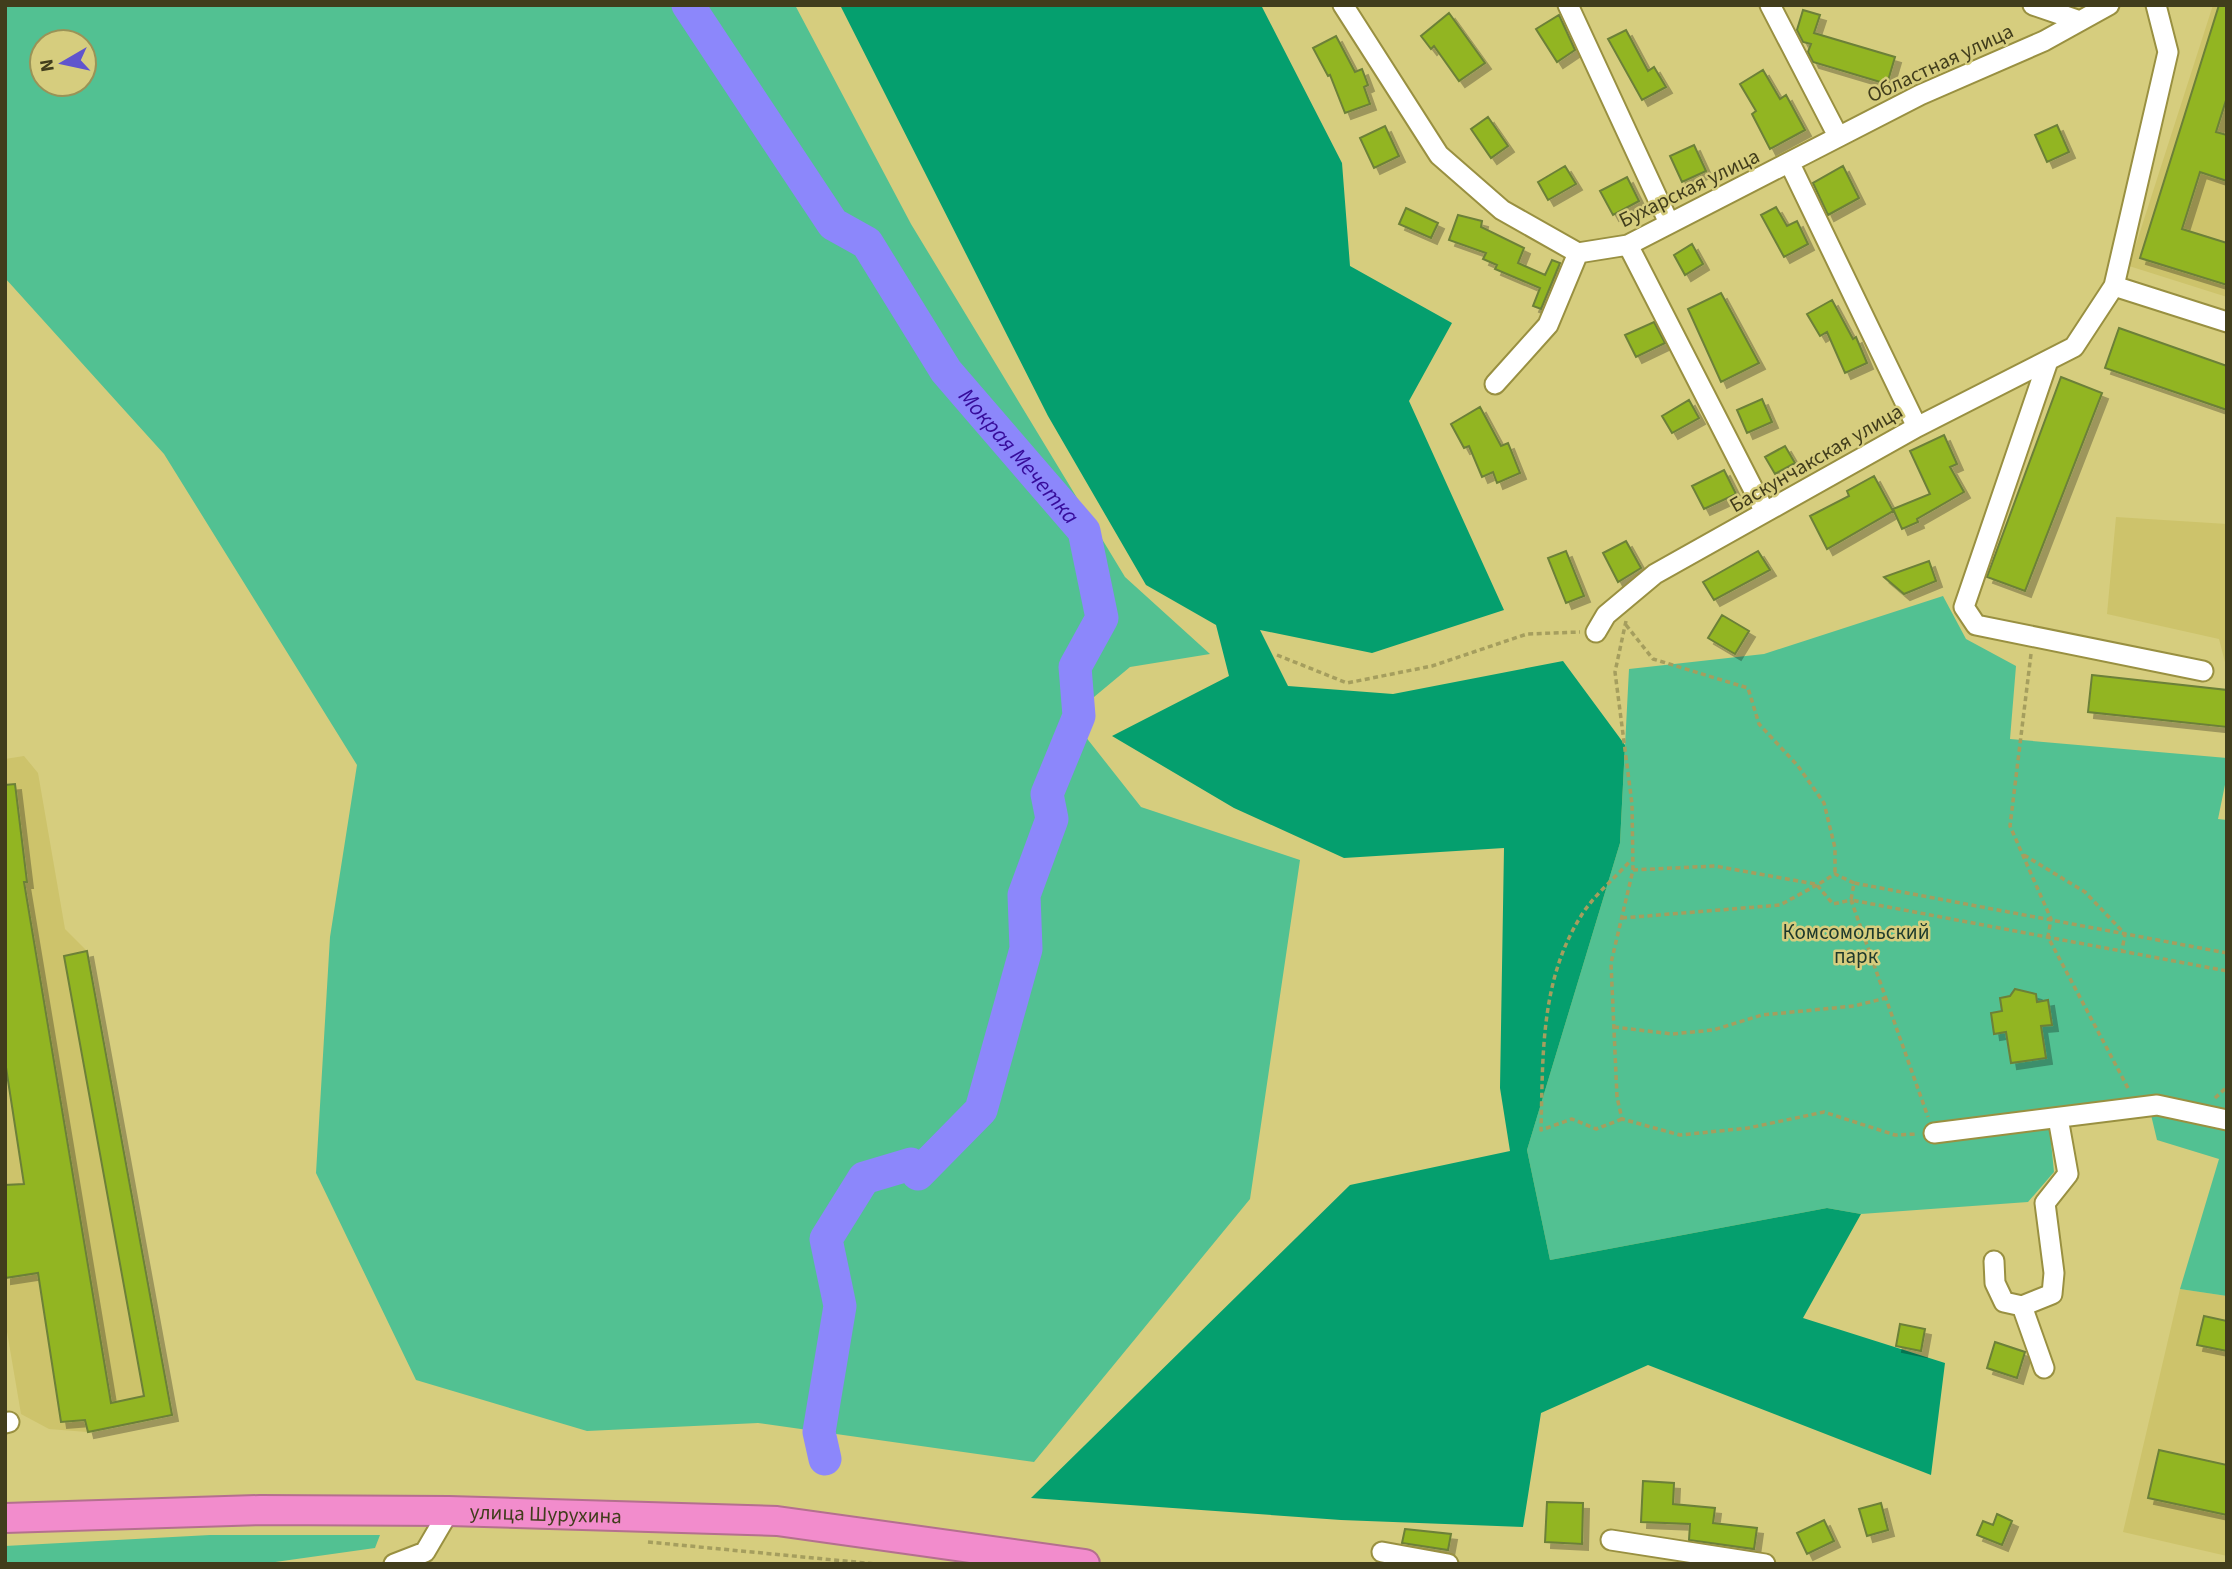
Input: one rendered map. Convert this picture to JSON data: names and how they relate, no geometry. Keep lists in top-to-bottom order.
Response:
{
  "streets": {
    "highway": ["улица Шурухина"],
    "street": ["Областная улица", "Бухарская улица", "Баскунчакская улица"]
  },
  "crossings": [
    ["Областная улица", "Бухарская улица"]
  ],
  "water": ["Мокрая Мечетка"],
  "parks": ["Комсомольский парк"],
  "north": "left"
}
